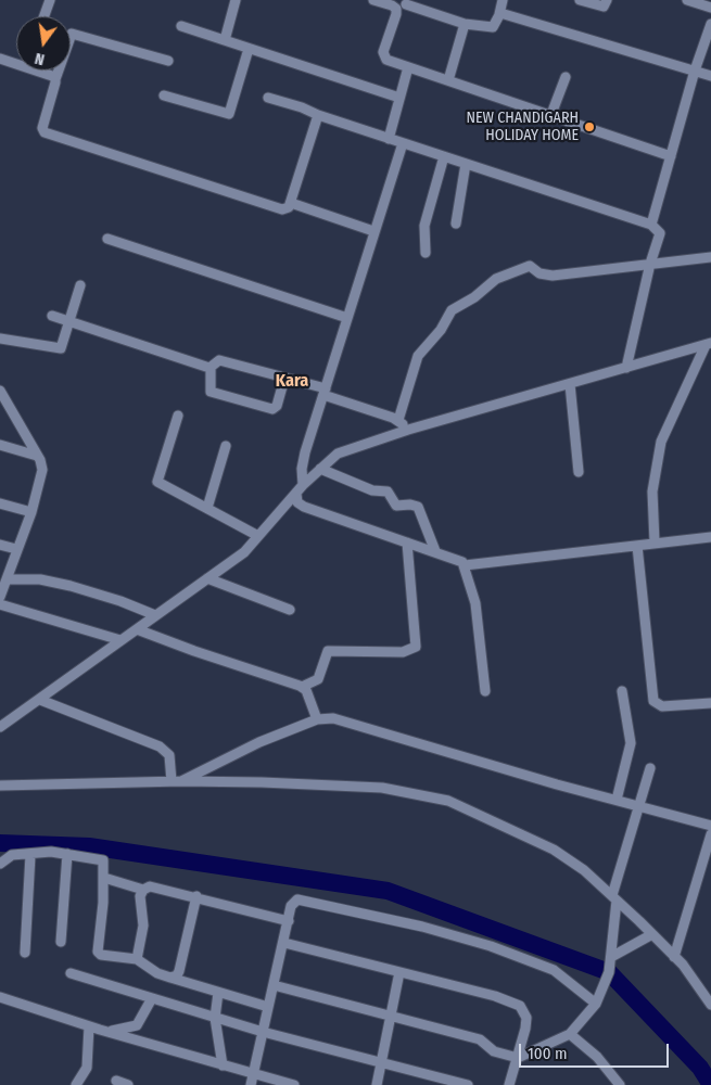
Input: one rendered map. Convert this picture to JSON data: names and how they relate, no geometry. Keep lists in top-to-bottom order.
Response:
{
  "districts": ["Kara"],
  "places": ["NEW CHANDIGARH HOLIDAY HOME"],
  "scale_bar": "100 m",
  "north": "bottom"
}
